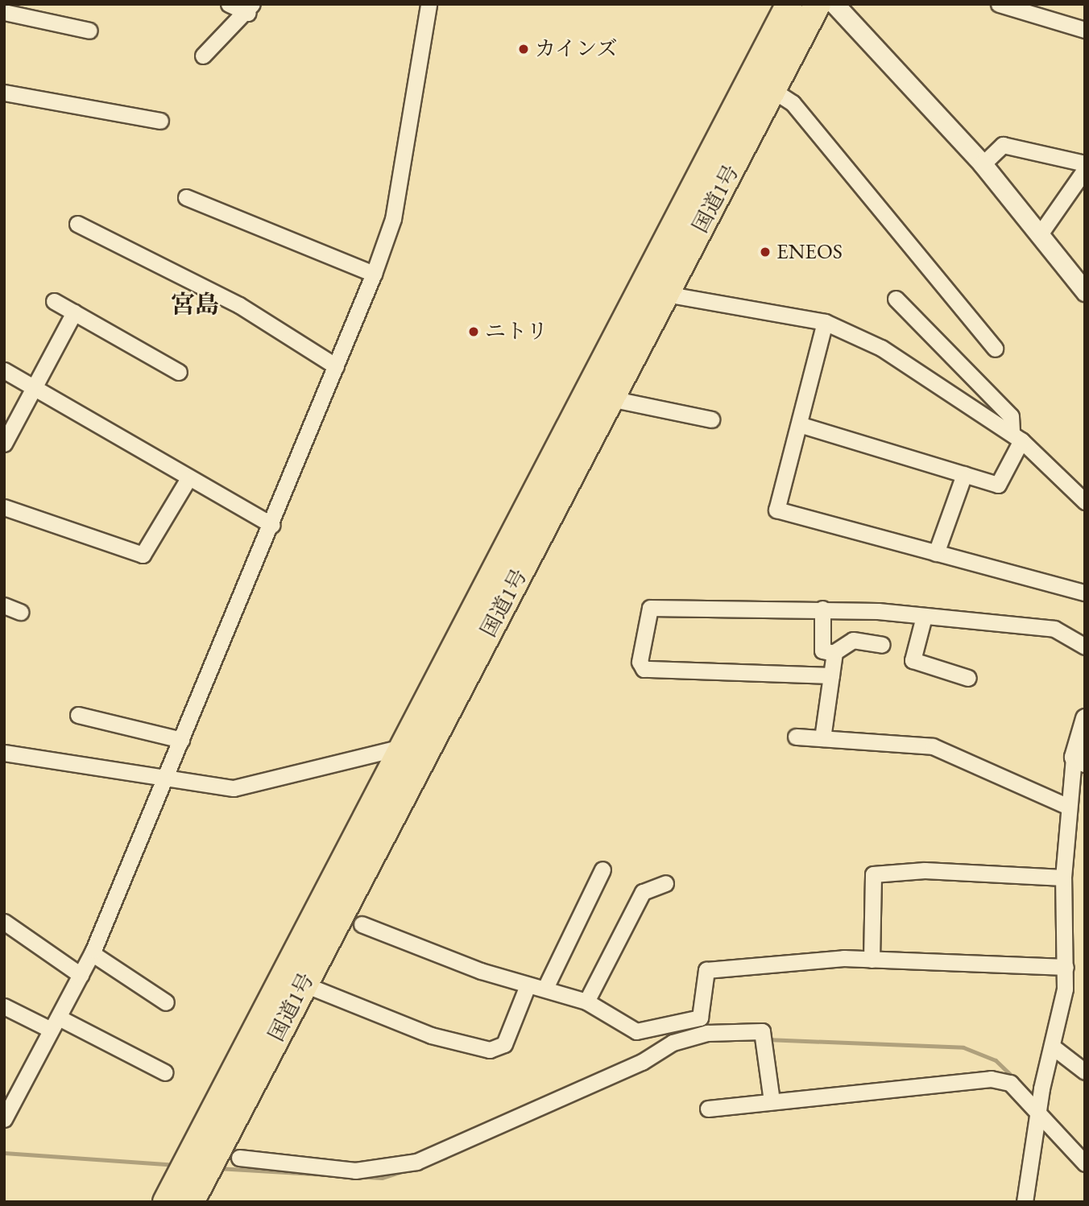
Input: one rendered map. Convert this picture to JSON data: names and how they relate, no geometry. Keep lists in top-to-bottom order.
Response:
{
  "streets": {
    "highway": ["国道1号"]
  },
  "districts": ["宮島"],
  "places": ["カインズ", "ENEOS", "ニトリ"]
}
